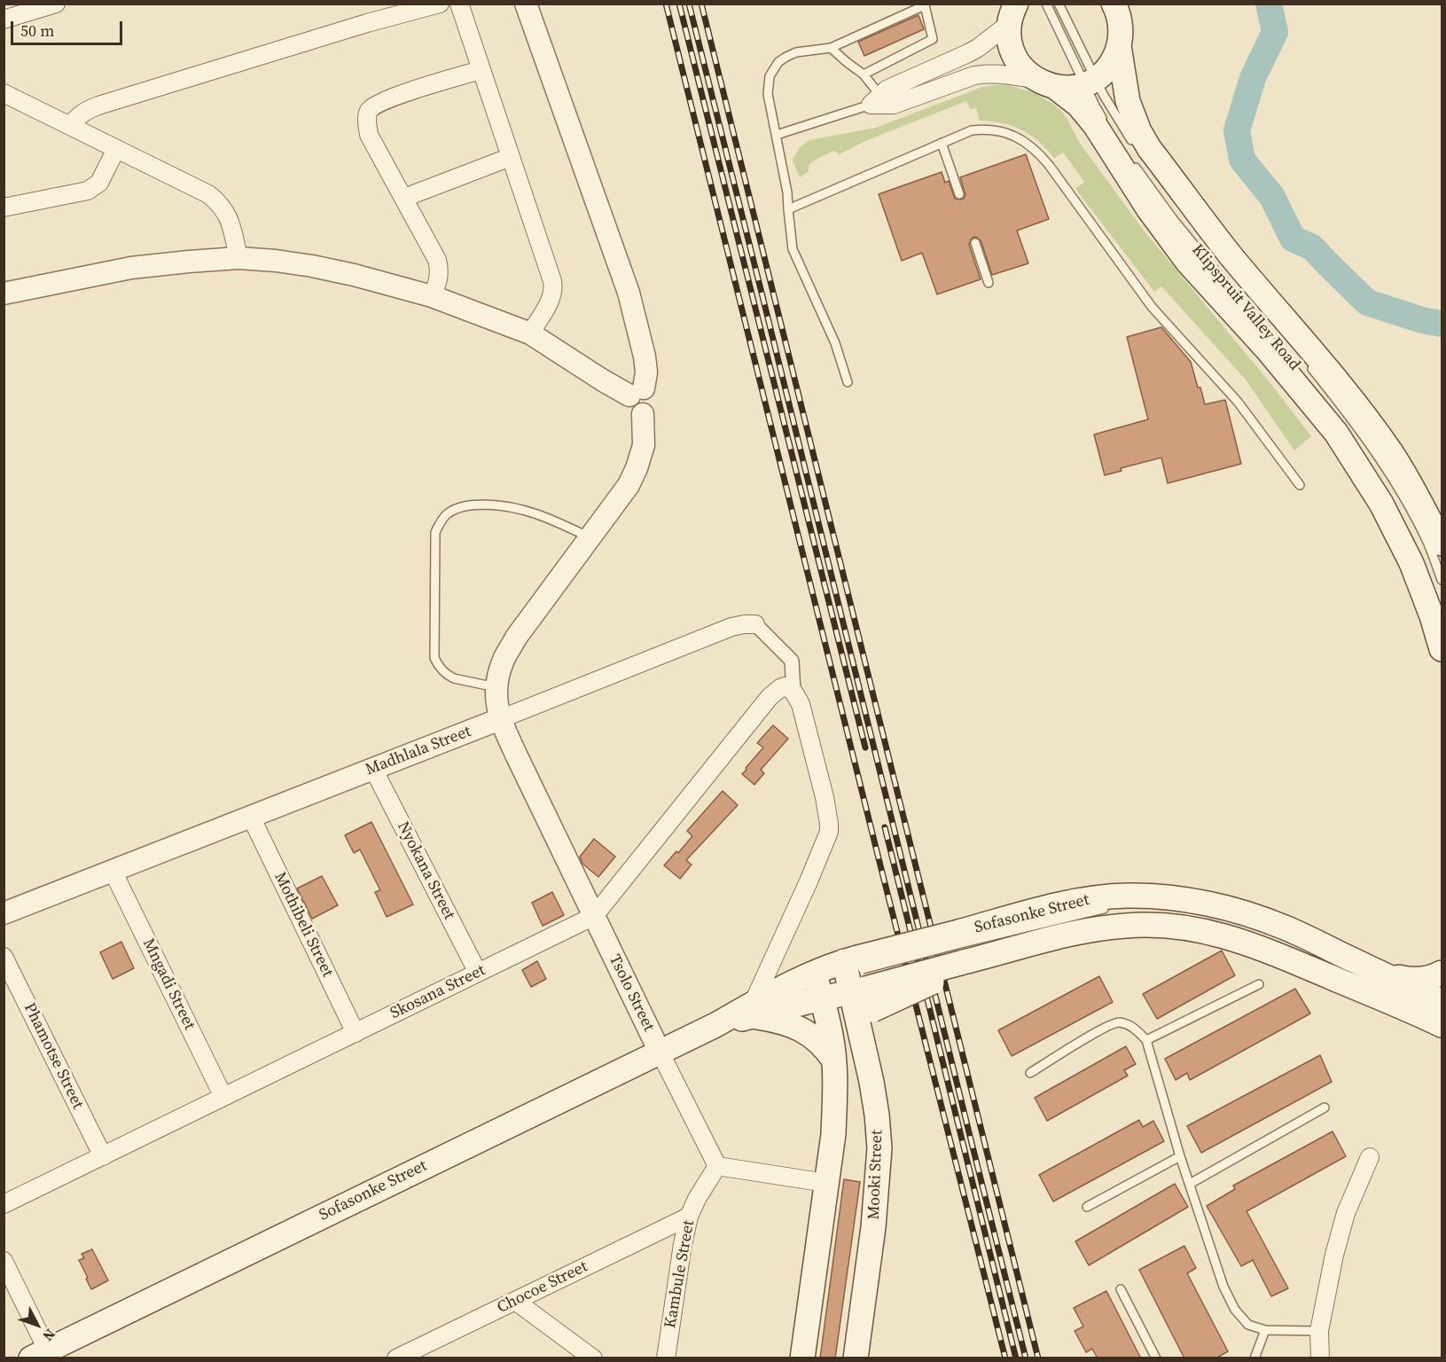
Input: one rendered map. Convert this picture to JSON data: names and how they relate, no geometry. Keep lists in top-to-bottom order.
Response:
{
  "streets": {
    "main road": ["Klipspruit Valley Road", "Sofasonke Street", "Mooki Street"],
    "street": [
      "Madhlala Street",
      "Nyokana Street",
      "Mothibeli Street",
      "Mngadi Street",
      "Skosana Street",
      "Tsolo Street",
      "Phamotse Street",
      "Kambule Street",
      "Chocoe Street"
    ]
  },
  "crossings": [
    ["Madhlala Street", "Nyokana Street"],
    ["Madhlala Street", "Mothibeli Street"],
    ["Madhlala Street", "Mngadi Street"],
    ["Madhlala Street", "Skosana Street"],
    ["Madhlala Street", "Tsolo Street"],
    ["Nyokana Street", "Skosana Street"],
    ["Sofasonke Street", "Tsolo Street"],
    ["Sofasonke Street", "Mooki Street"],
    ["Mothibeli Street", "Skosana Street"],
    ["Mngadi Street", "Skosana Street"],
    ["Skosana Street", "Tsolo Street"],
    ["Skosana Street", "Phamotse Street"],
    ["Tsolo Street", "Kambule Street"],
    ["Kambule Street", "Chocoe Street"]
  ],
  "scale_bar": "50 m",
  "north": "bottom right"
}
